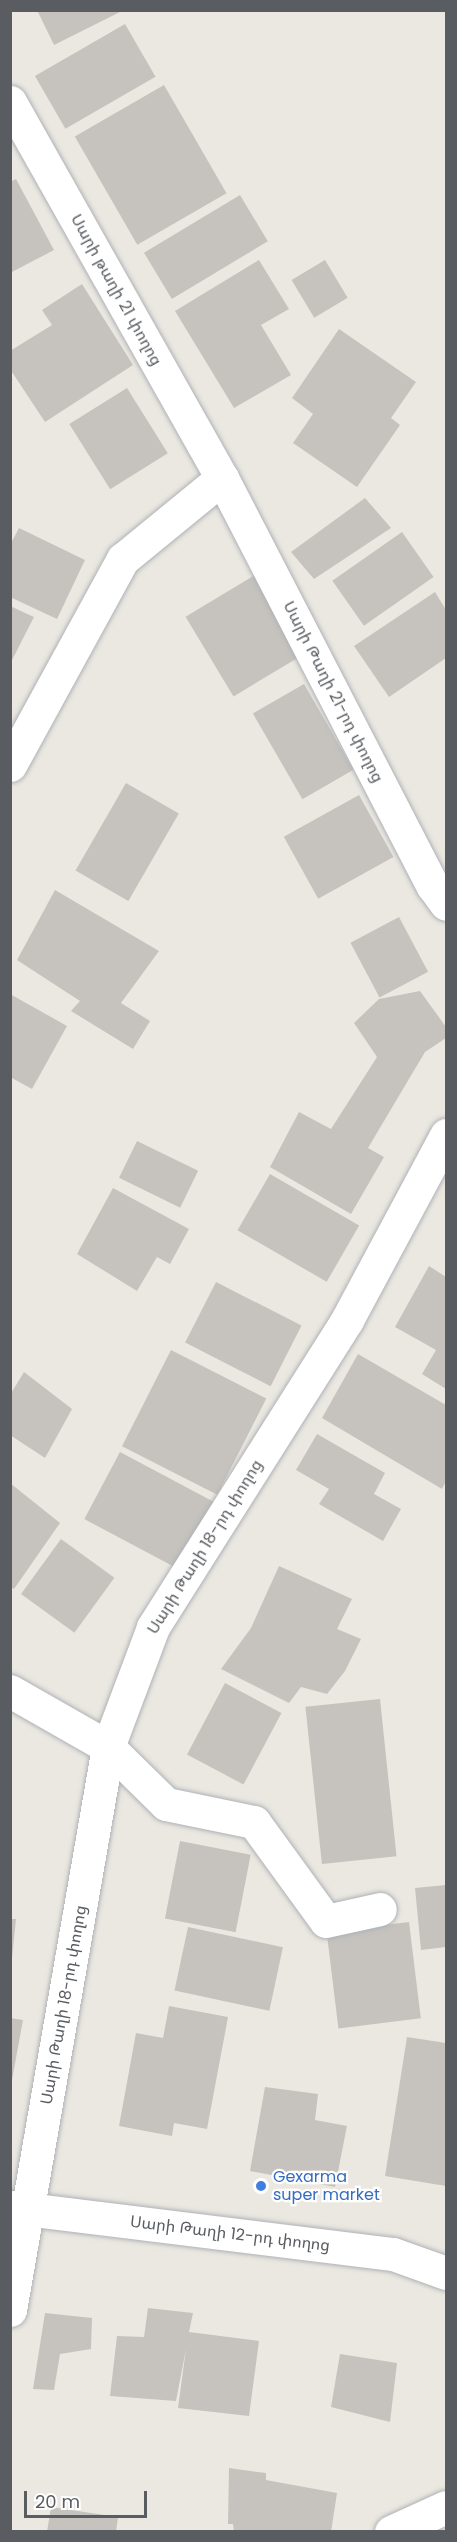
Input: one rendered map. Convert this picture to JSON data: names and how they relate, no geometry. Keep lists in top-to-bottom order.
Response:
{
  "streets": {
    "street": [
      "Սարի թաղի 21 փողոց",
      "Սարի Թաղի 21-րդ փողոց",
      "Սարի Թաղի 18-րդ փողոց",
      "Սարի Թաղի 12-րդ փողոց"
    ]
  },
  "crossings": [
    ["Սարի թաղի 21 փողոց", "Սարի Թաղի 21-րդ փողոց"],
    ["Սարի Թաղի 18-րդ փողոց", "Սարի Թաղի 12-րդ փողոց"]
  ],
  "places": ["Gexarma super market"],
  "scale_bar": "20 m"
}
